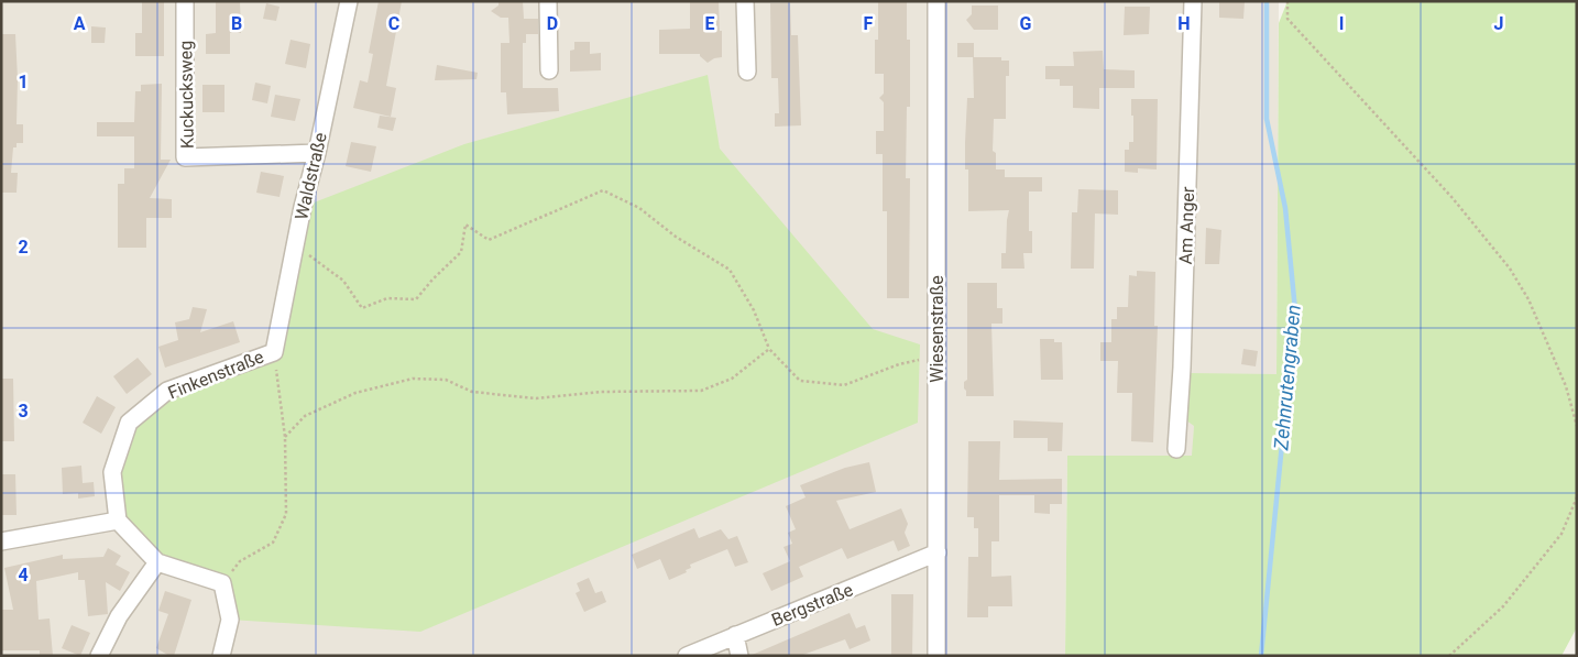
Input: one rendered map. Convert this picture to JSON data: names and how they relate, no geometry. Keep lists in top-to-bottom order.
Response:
{
  "streets": {
    "street": [
      "Kuckucksweg",
      "Waldstraße",
      "Am Anger",
      "Wiesenstraße",
      "Finkenstraße",
      "Bergstraße"
    ]
  },
  "crossings": [
    ["Kuckucksweg", "Waldstraße"],
    ["Waldstraße", "Finkenstraße"],
    ["Wiesenstraße", "Bergstraße"]
  ],
  "water": ["Zehnrutengraben"],
  "grid": {
    "columns": [
      "A",
      "B",
      "C",
      "D",
      "E",
      "F",
      "G",
      "H",
      "I",
      "J"
    ],
    "rows": [
      "1",
      "2",
      "3",
      "4"
    ]
  }
}
